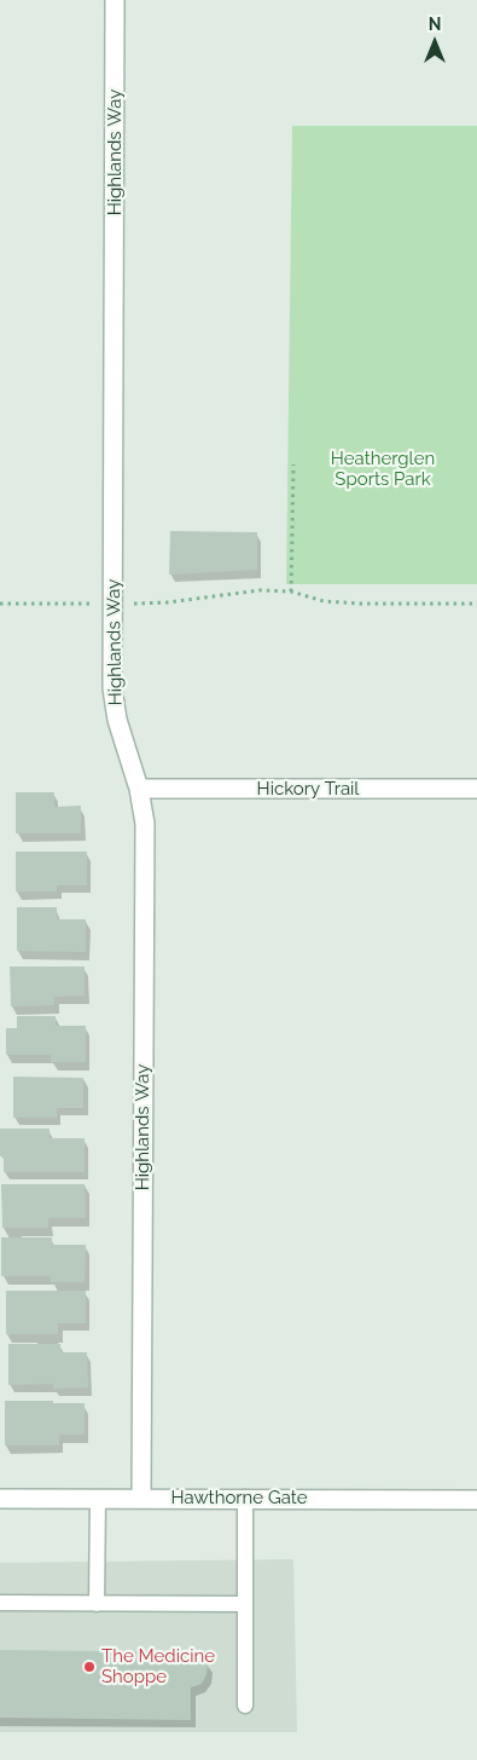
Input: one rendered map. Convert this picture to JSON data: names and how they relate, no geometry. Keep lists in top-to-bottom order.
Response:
{
  "streets": {
    "street": ["Highlands Way", "Hickory Trail", "Hawthorne Gate"]
  },
  "crossings": [
    ["Highlands Way", "Hickory Trail"],
    ["Highlands Way", "Hawthorne Gate"]
  ],
  "parks": ["Heatherglen Sports Park"],
  "places": ["The Medicine Shoppe"],
  "north": "top"
}
